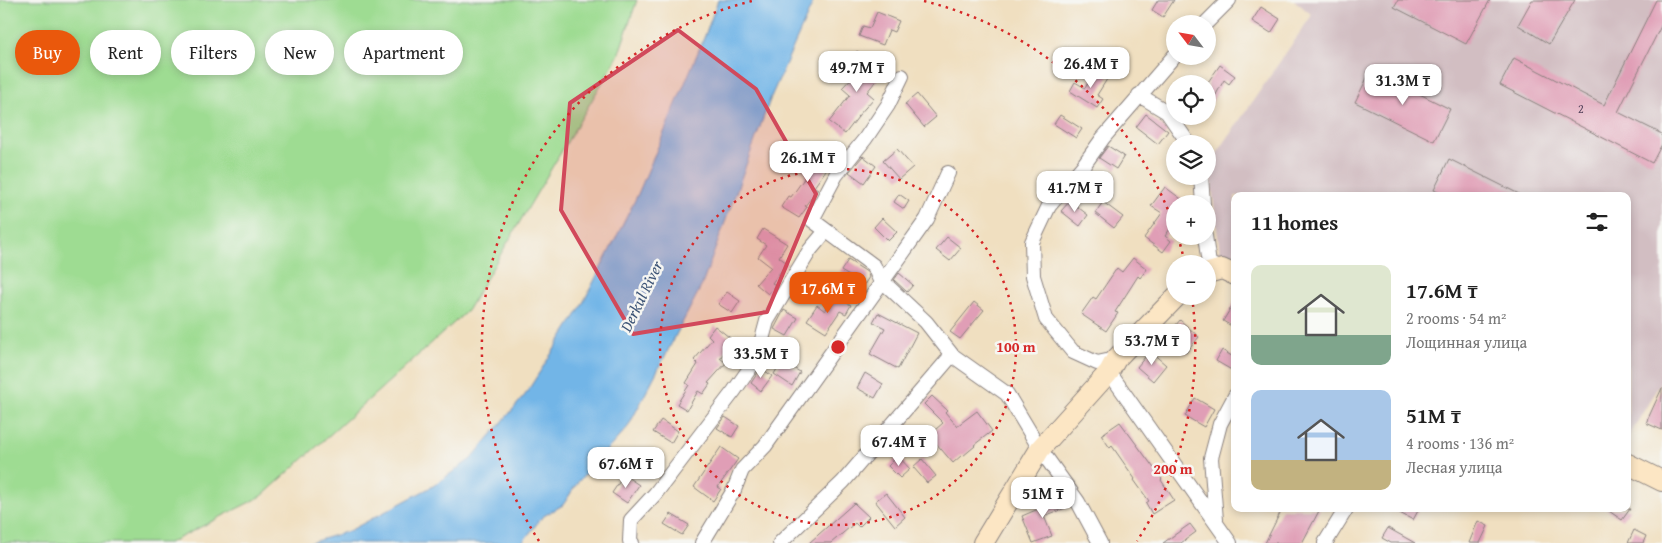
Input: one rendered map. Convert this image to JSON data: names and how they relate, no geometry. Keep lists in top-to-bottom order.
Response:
{
  "water": ["Derkul River"],
  "house_numbers": ["2"],
  "north": "top left",
  "page": {
    "map_buttons": ["+", "−"],
    "chip": [
      "Buy",
      "Rent",
      "Filters",
      "New",
      "Apartment"
    ],
    "price": [
      "26.4M ₸",
      "49.7M ₸",
      "31.3M ₸",
      "26.1M ₸",
      "41.7M ₸",
      "17.6M ₸",
      "53.7M ₸",
      "33.5M ₸",
      "67.4M ₸",
      "67.6M ₸",
      "51M ₸"
    ],
    "heading": "11 homes",
    "list": [
      {
        "name": "17.6M ₸",
        "note": "2 rooms · 54 m² · Лощинная улица"
      },
      {
        "name": "51M ₸",
        "note": "4 rooms · 136 m² · Лесная улица"
      }
    ]
  },
  "rings": ["100 m", "200 m"]
}
